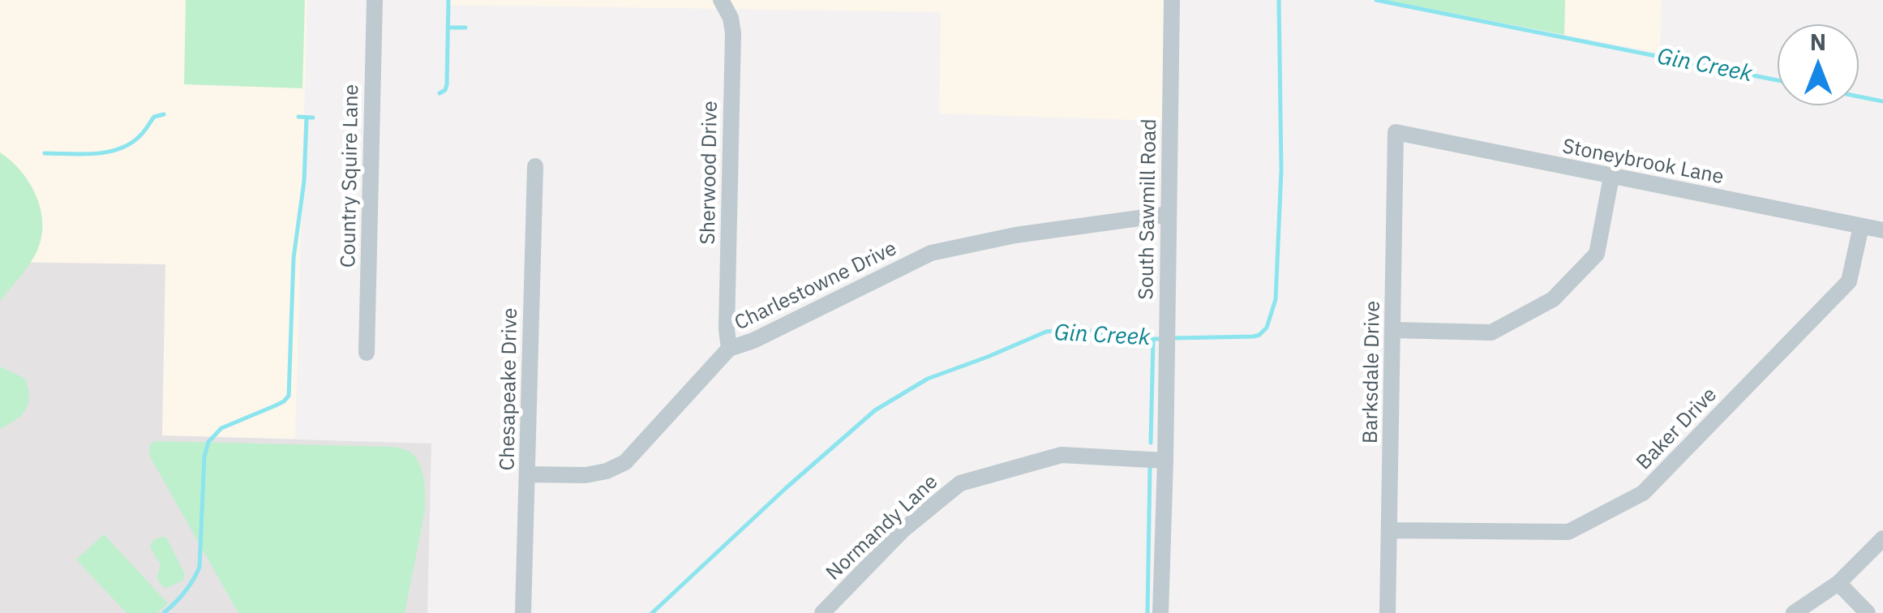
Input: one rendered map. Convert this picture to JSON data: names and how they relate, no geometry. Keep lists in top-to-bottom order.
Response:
{
  "streets": {
    "street": [
      "Stoneybrook Lane",
      "Sherwood Drive",
      "Country Squire Lane",
      "South Sawmill Road",
      "Charlestowne Drive",
      "Barksdale Drive",
      "Chesapeake Drive",
      "Baker Drive",
      "Normandy Lane"
    ]
  },
  "crossings": [
    ["Stoneybrook Lane", "Barksdale Drive"],
    ["Stoneybrook Lane", "Baker Drive"],
    ["Sherwood Drive", "Charlestowne Drive"],
    ["South Sawmill Road", "Charlestowne Drive"],
    ["South Sawmill Road", "Normandy Lane"],
    ["Charlestowne Drive", "Chesapeake Drive"],
    ["Barksdale Drive", "Baker Drive"]
  ],
  "water": ["Gin Creek"],
  "north": "top"
}
